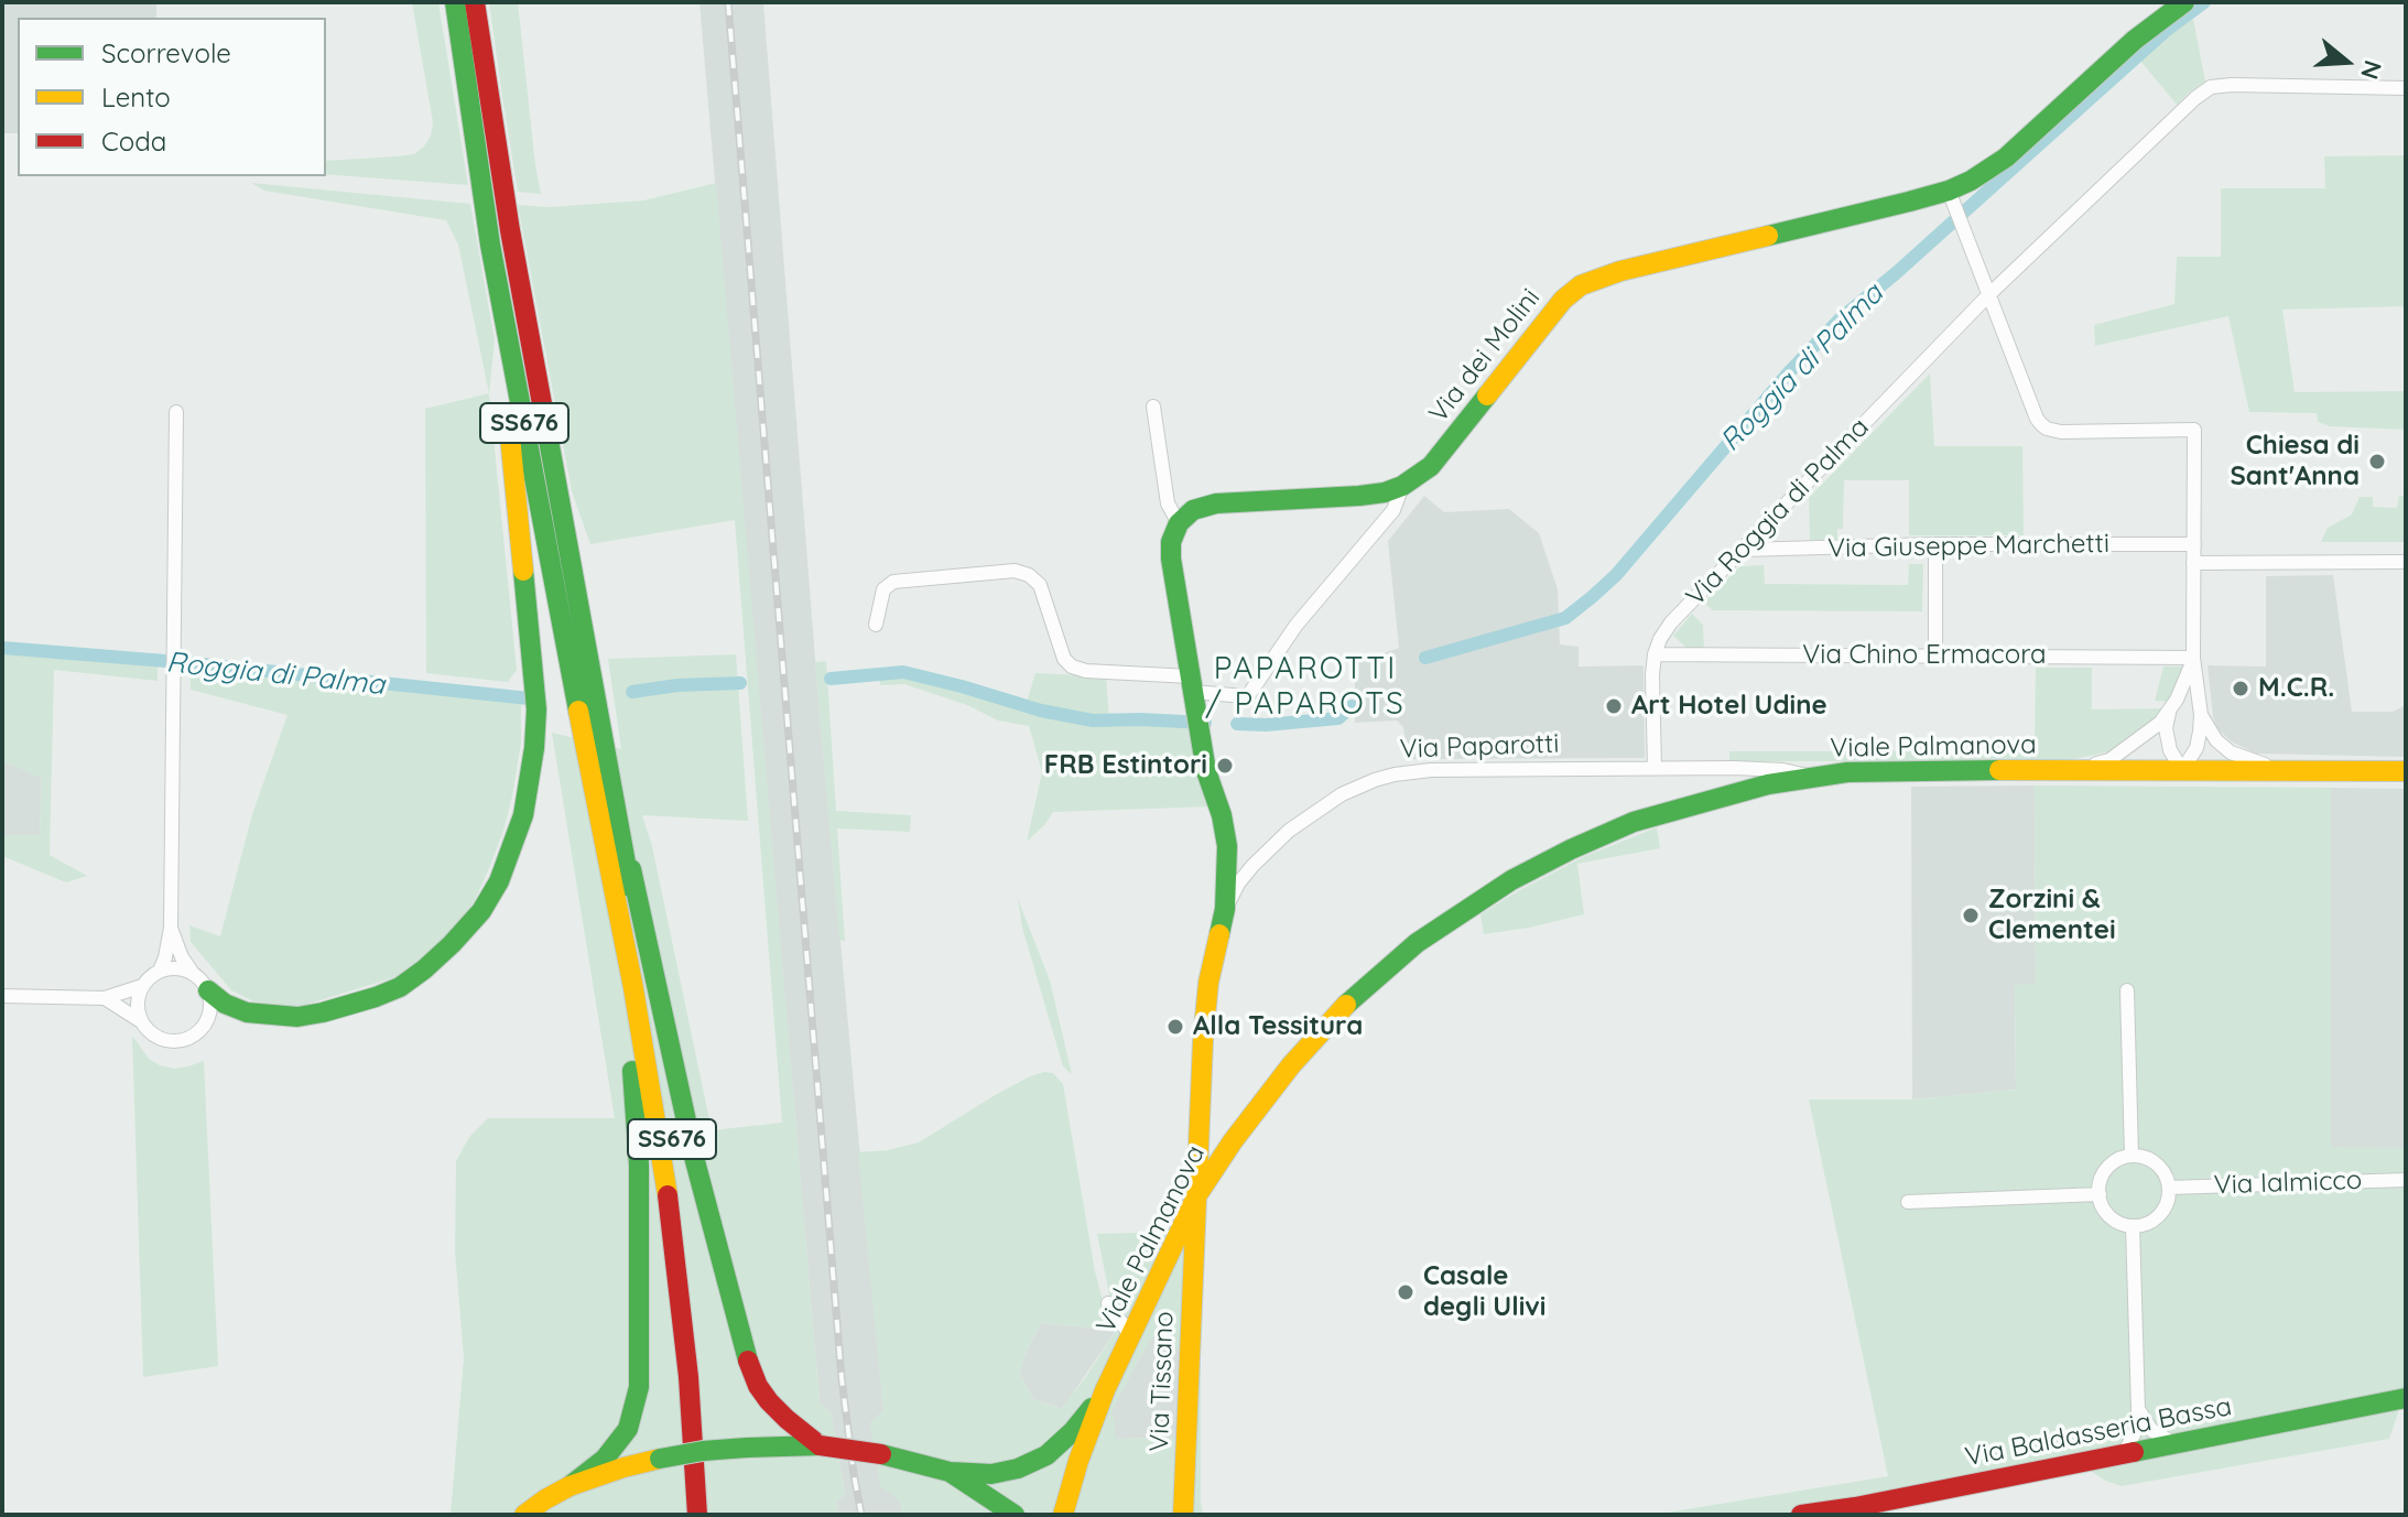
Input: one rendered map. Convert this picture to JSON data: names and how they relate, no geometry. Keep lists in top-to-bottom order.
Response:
{
  "streets": {
    "main road": [
      "Via dei Molini",
      "SS676",
      "Via Paparotti",
      "Viale Palmanova",
      "Via Tissano",
      "Via Baldasseria Bassa"
    ],
    "street": [
      "Via Roggia di Palma",
      "Via Giuseppe Marchetti",
      "Via Chino Ermacora",
      "Via Ialmicco"
    ]
  },
  "crossings": [
    ["Via Roggia di Palma", "Via Giuseppe Marchetti"],
    ["Via Roggia di Palma", "Via Chino Ermacora"],
    ["Via Roggia di Palma", "Via Paparotti"],
    ["Via Paparotti", "Viale Palmanova"],
    ["Via Paparotti", "Via Tissano"],
    ["Viale Palmanova", "Via Tissano"]
  ],
  "districts": ["PAPAROTTI / PAPAROTS"],
  "water": ["Roggia di Palma"],
  "places": [
    "Chiesa di Sant'Anna",
    "M.C.R.",
    "Art Hotel Udine",
    "FRB Estintori",
    "Zorzini & Clementei",
    "Alla Tessitura",
    "Casale degli Ulivi"
  ],
  "legend": ["Scorrevole", "Lento", "Coda"],
  "north": "right"
}
